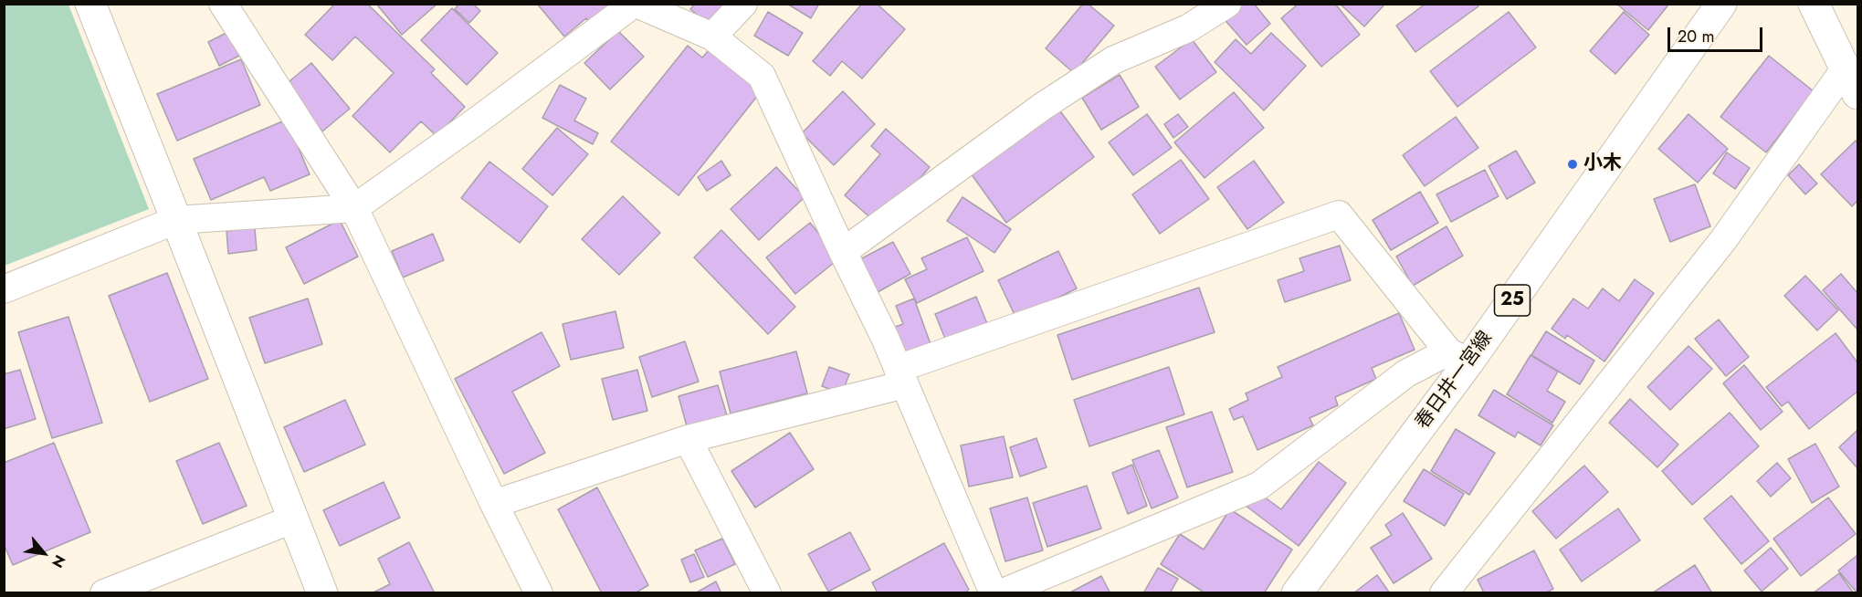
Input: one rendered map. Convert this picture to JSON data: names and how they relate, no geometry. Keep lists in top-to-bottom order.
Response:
{
  "streets": {
    "main road": ["25", "春日井一宮線"]
  },
  "places": ["小木"],
  "scale_bar": "20 m",
  "north": "bottom right"
}
